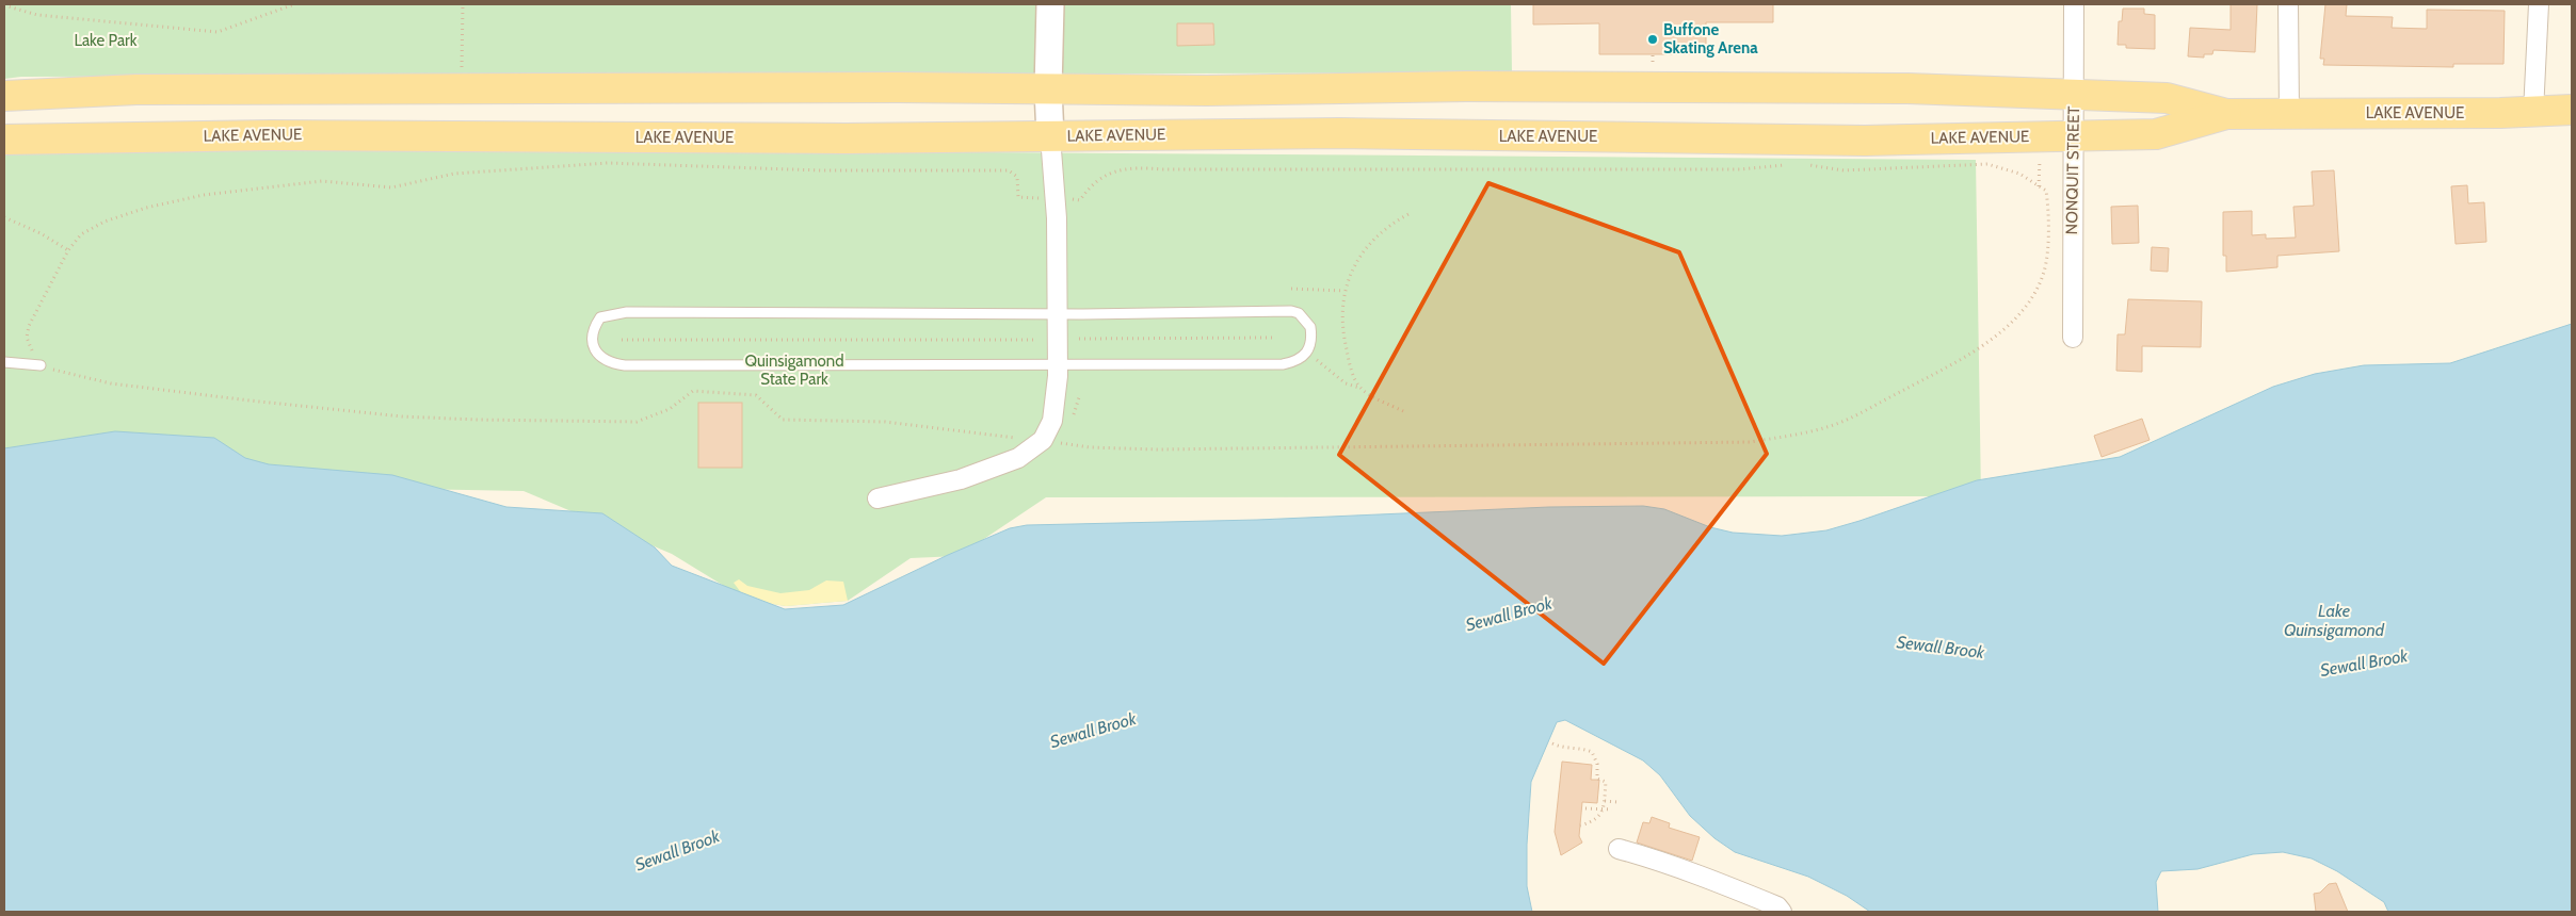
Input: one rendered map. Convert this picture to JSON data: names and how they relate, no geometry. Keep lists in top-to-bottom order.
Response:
{
  "streets": {
    "main road": ["LAKE AVENUE"],
    "street": ["NONQUIT STREET"]
  },
  "crossings": [
    ["LAKE AVENUE", "NONQUIT STREET"]
  ],
  "water": ["Lake Quinsigamond", "Sewall Brook"],
  "parks": ["Lake Park", "Quinsigamond State Park"],
  "places": ["Buffone Skating Arena"]
}
